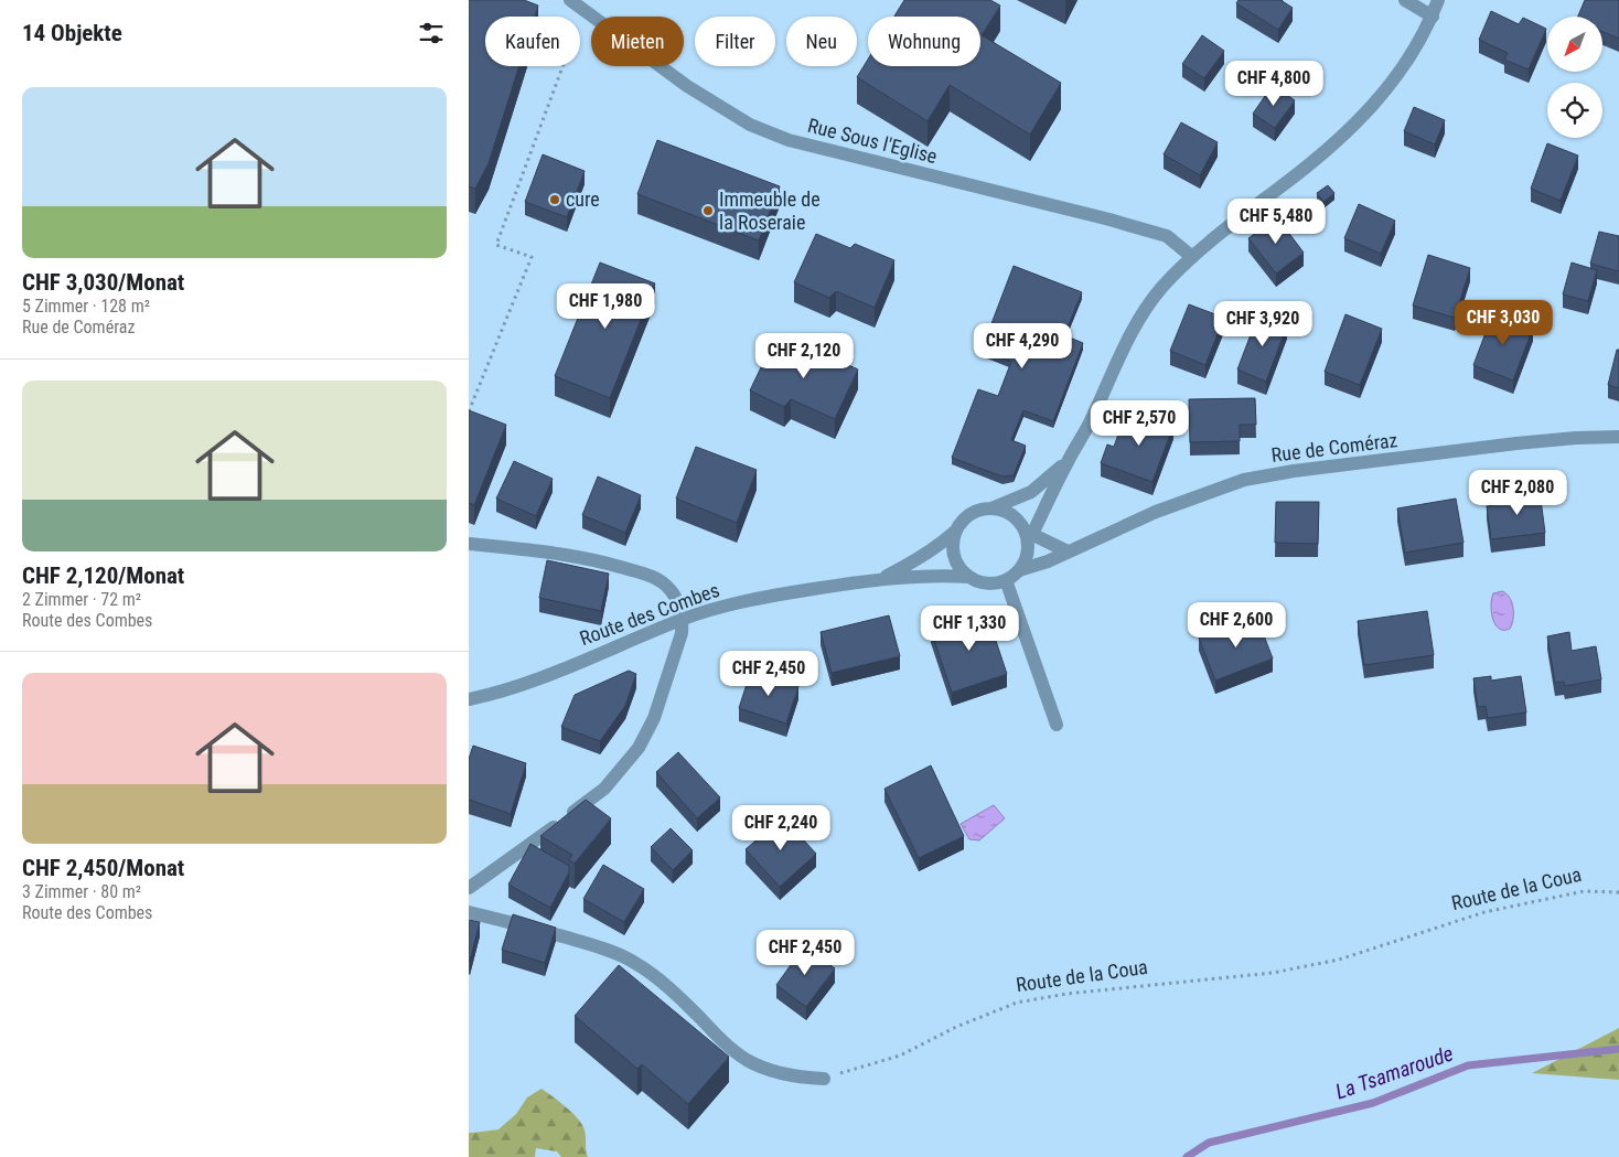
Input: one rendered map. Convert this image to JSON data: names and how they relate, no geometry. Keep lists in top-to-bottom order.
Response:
{
  "streets": {
    "street": ["Rue Sous l'Eglise", "Rue de Coméraz", "Route des Combes"],
    "path": ["Route de la Coua"]
  },
  "crossings": [
    ["Rue Sous l'Eglise", "Route des Combes"],
    ["Rue de Coméraz", "Route des Combes"]
  ],
  "water": ["La Tsamaroude"],
  "places": ["cure", "Immeuble de la Roseraie"],
  "north": "bottom left",
  "page": {
    "heading": "14 Objekte",
    "chip": [
      "Kaufen",
      "Mieten",
      "Filter",
      "Neu",
      "Wohnung"
    ],
    "price": [
      "CHF 4,800",
      "CHF 5,480",
      "CHF 1,980",
      "CHF 3,030",
      "CHF 3,920",
      "CHF 4,290",
      "CHF 2,120",
      "CHF 2,570",
      "CHF 2,080",
      "CHF 2,600",
      "CHF 1,330",
      "CHF 2,450",
      "CHF 2,240",
      "CHF 2,450"
    ],
    "list": [
      {
        "name": "CHF 3,030/Monat",
        "note": "5 Zimmer · 128 m² · Rue de Coméraz"
      },
      {
        "name": "CHF 2,120/Monat",
        "note": "2 Zimmer · 72 m² · Route des Combes"
      },
      {
        "name": "CHF 2,450/Monat",
        "note": "3 Zimmer · 80 m² · Route des Combes"
      }
    ]
  }
}
